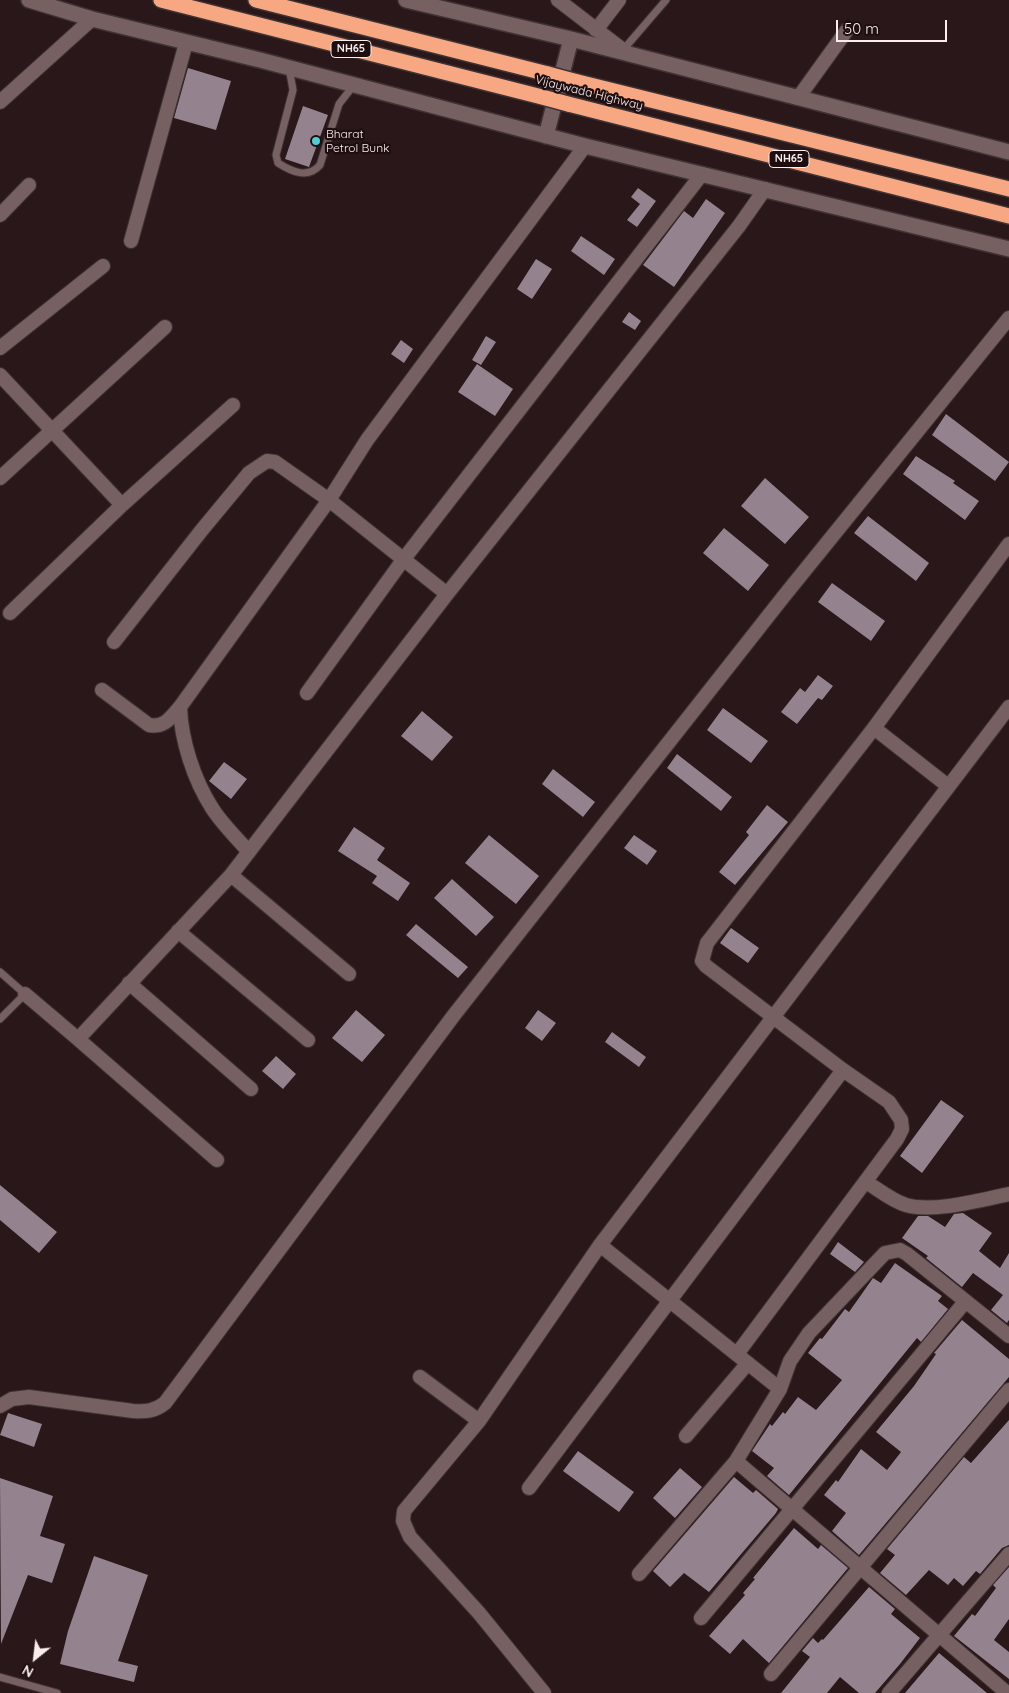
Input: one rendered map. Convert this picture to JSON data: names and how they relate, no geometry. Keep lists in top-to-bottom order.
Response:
{
  "streets": {
    "highway": ["NH65", "Vijaywada Highway"]
  },
  "places": ["Bharat Petrol Bunk"],
  "scale_bar": "50 m",
  "north": "bottom left"
}
